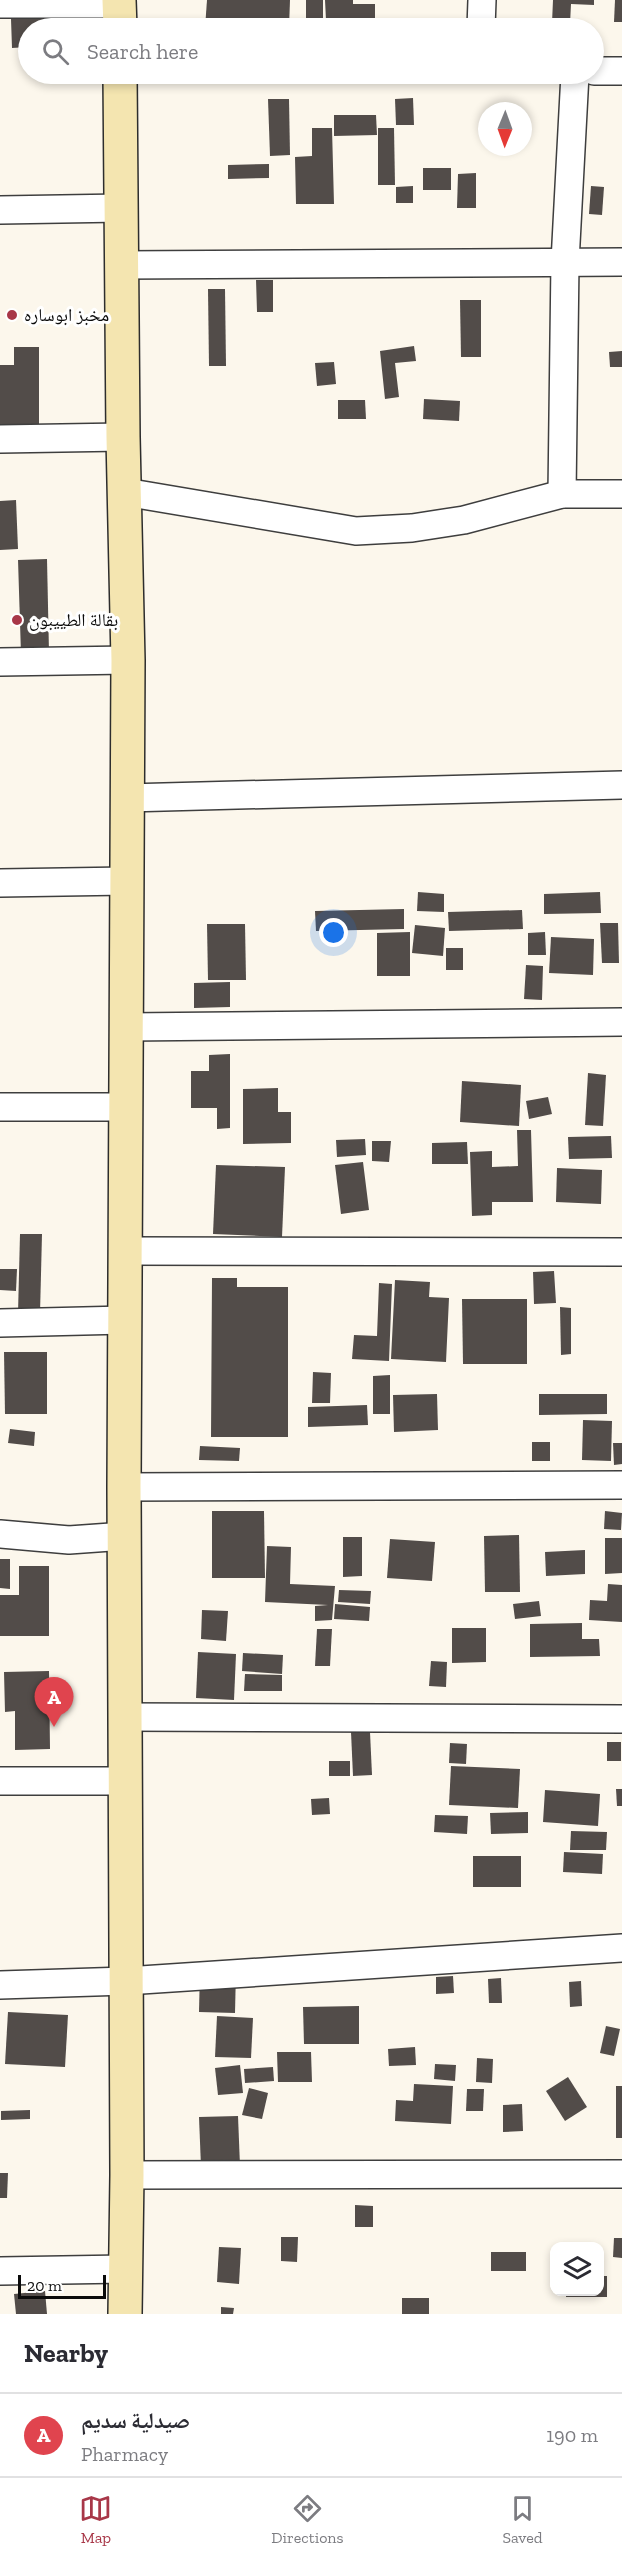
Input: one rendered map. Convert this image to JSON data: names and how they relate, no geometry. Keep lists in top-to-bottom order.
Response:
{
  "places": ["مخبز ابوساره", "بقالة الطييبون"],
  "scale_bar": "20 m",
  "north": "bottom",
  "page": {
    "search": "Search here",
    "pins": "A",
    "scale": "20 m",
    "heading": "Nearby",
    "list": [
      {
        "mark": "A",
        "name": "صيدلية سديم",
        "note": "Pharmacy",
        "value": "190 m"
      }
    ],
    "nav": ["Map", "Directions", "Saved"]
  }
}
